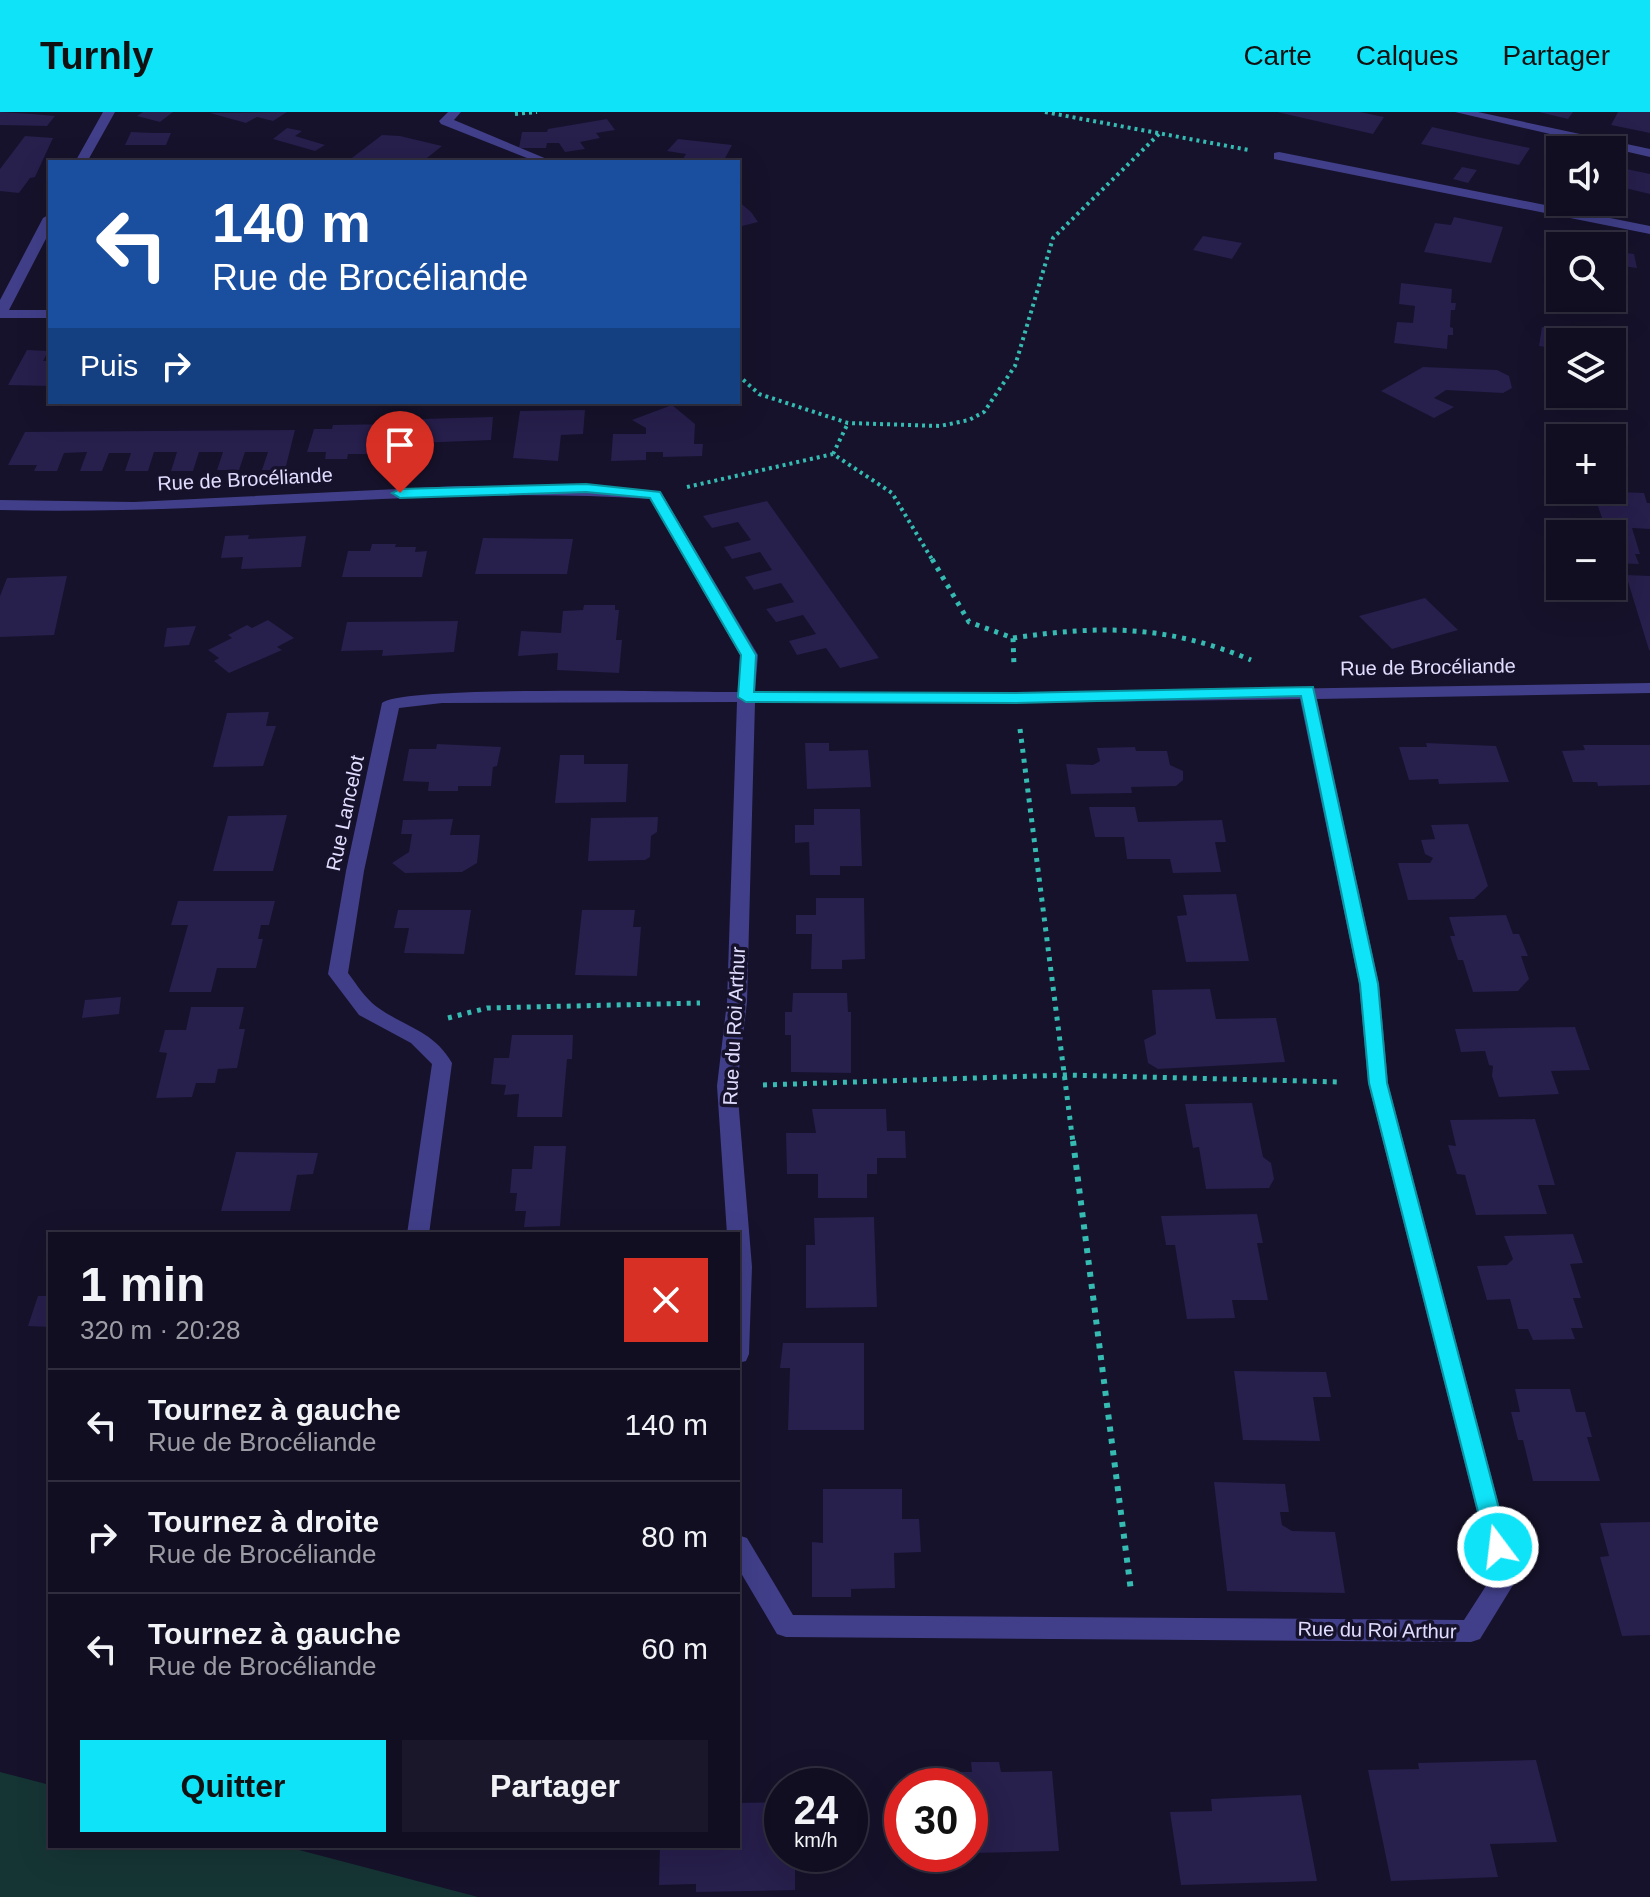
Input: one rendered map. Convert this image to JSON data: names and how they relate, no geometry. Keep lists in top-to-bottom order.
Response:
{
  "streets": {
    "street": ["Rue de Brocéliande", "Rue Lancelot", "Rue du Roi Arthur"]
  },
  "crossings": [
    ["Rue de Brocéliande", "Rue Lancelot"],
    ["Rue de Brocéliande", "Rue du Roi Arthur"],
    ["Rue Lancelot", "Rue du Roi Arthur"]
  ],
  "page": {
    "header": "Turnly",
    "nav": ["Carte", "Calques", "Partager"],
    "map_buttons": ["+", "−"],
    "turn": ["140 m", "Rue de Brocéliande"],
    "then": "Puis",
    "heading": ["1 min", "320 m · 20:28"],
    "list": [
      {
        "name": "Tournez à gauche",
        "note": "Rue de Brocéliande",
        "value": "140 m"
      },
      {
        "name": "Tournez à droite",
        "note": "Rue de Brocéliande",
        "value": "80 m"
      },
      {
        "name": "Tournez à gauche",
        "note": "Rue de Brocéliande",
        "value": "60 m"
      }
    ],
    "buttons": ["Quitter", "Partager"],
    "speed": "24 km/h",
    "limit": "30"
  }
}
